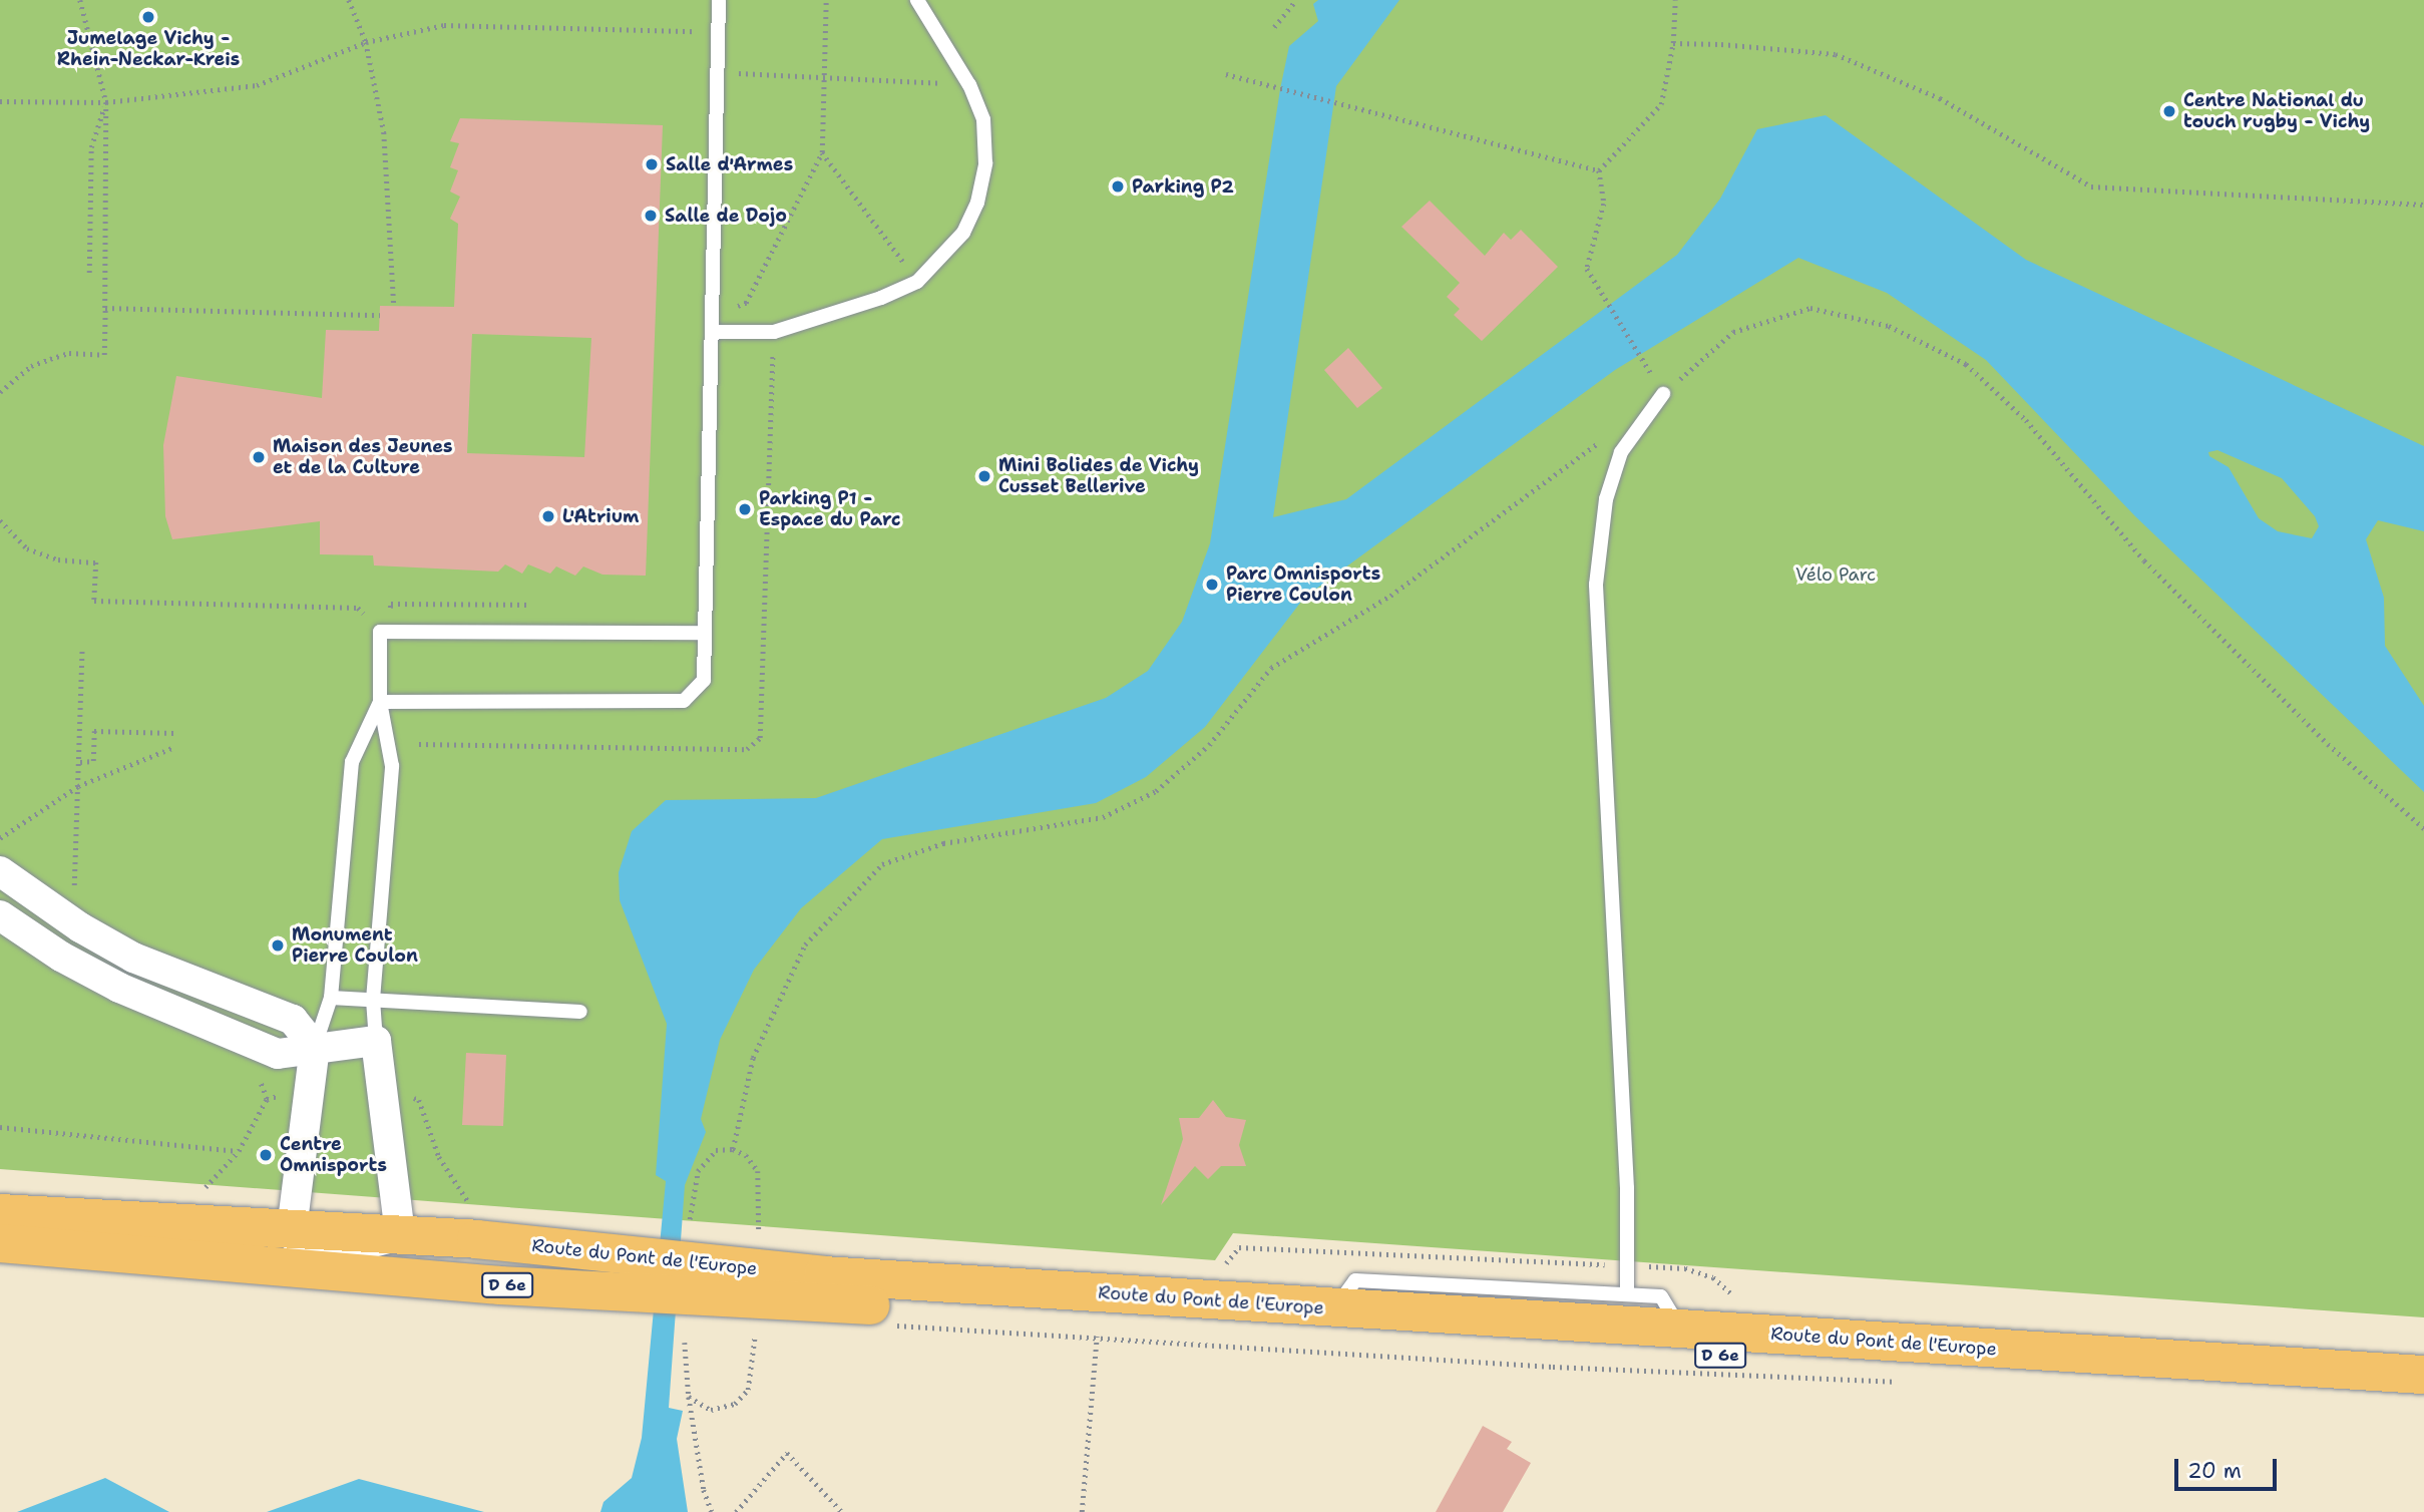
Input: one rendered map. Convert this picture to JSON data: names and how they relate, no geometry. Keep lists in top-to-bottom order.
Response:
{
  "streets": {
    "main road": ["Route du Pont de l'Europe", "D 6e"]
  },
  "parks": ["Vélo Parc"],
  "places": [
    "Jumelage Vichy - Rhein-Neckar-Kreis",
    "Centre National du touch rugby - Vichy",
    "Salle d'Armes",
    "Parking P2",
    "Salle de Dojo",
    "Maison des Jeunes et de la Culture",
    "Mini Bolides de Vichy Cusset Bellerive",
    "Parking P1 - Espace du Parc",
    "L'Atrium",
    "Parc Omnisports Pierre Coulon",
    "Monument Pierre Coulon",
    "Centre Omnisports"
  ],
  "scale_bar": "20 m"
}
